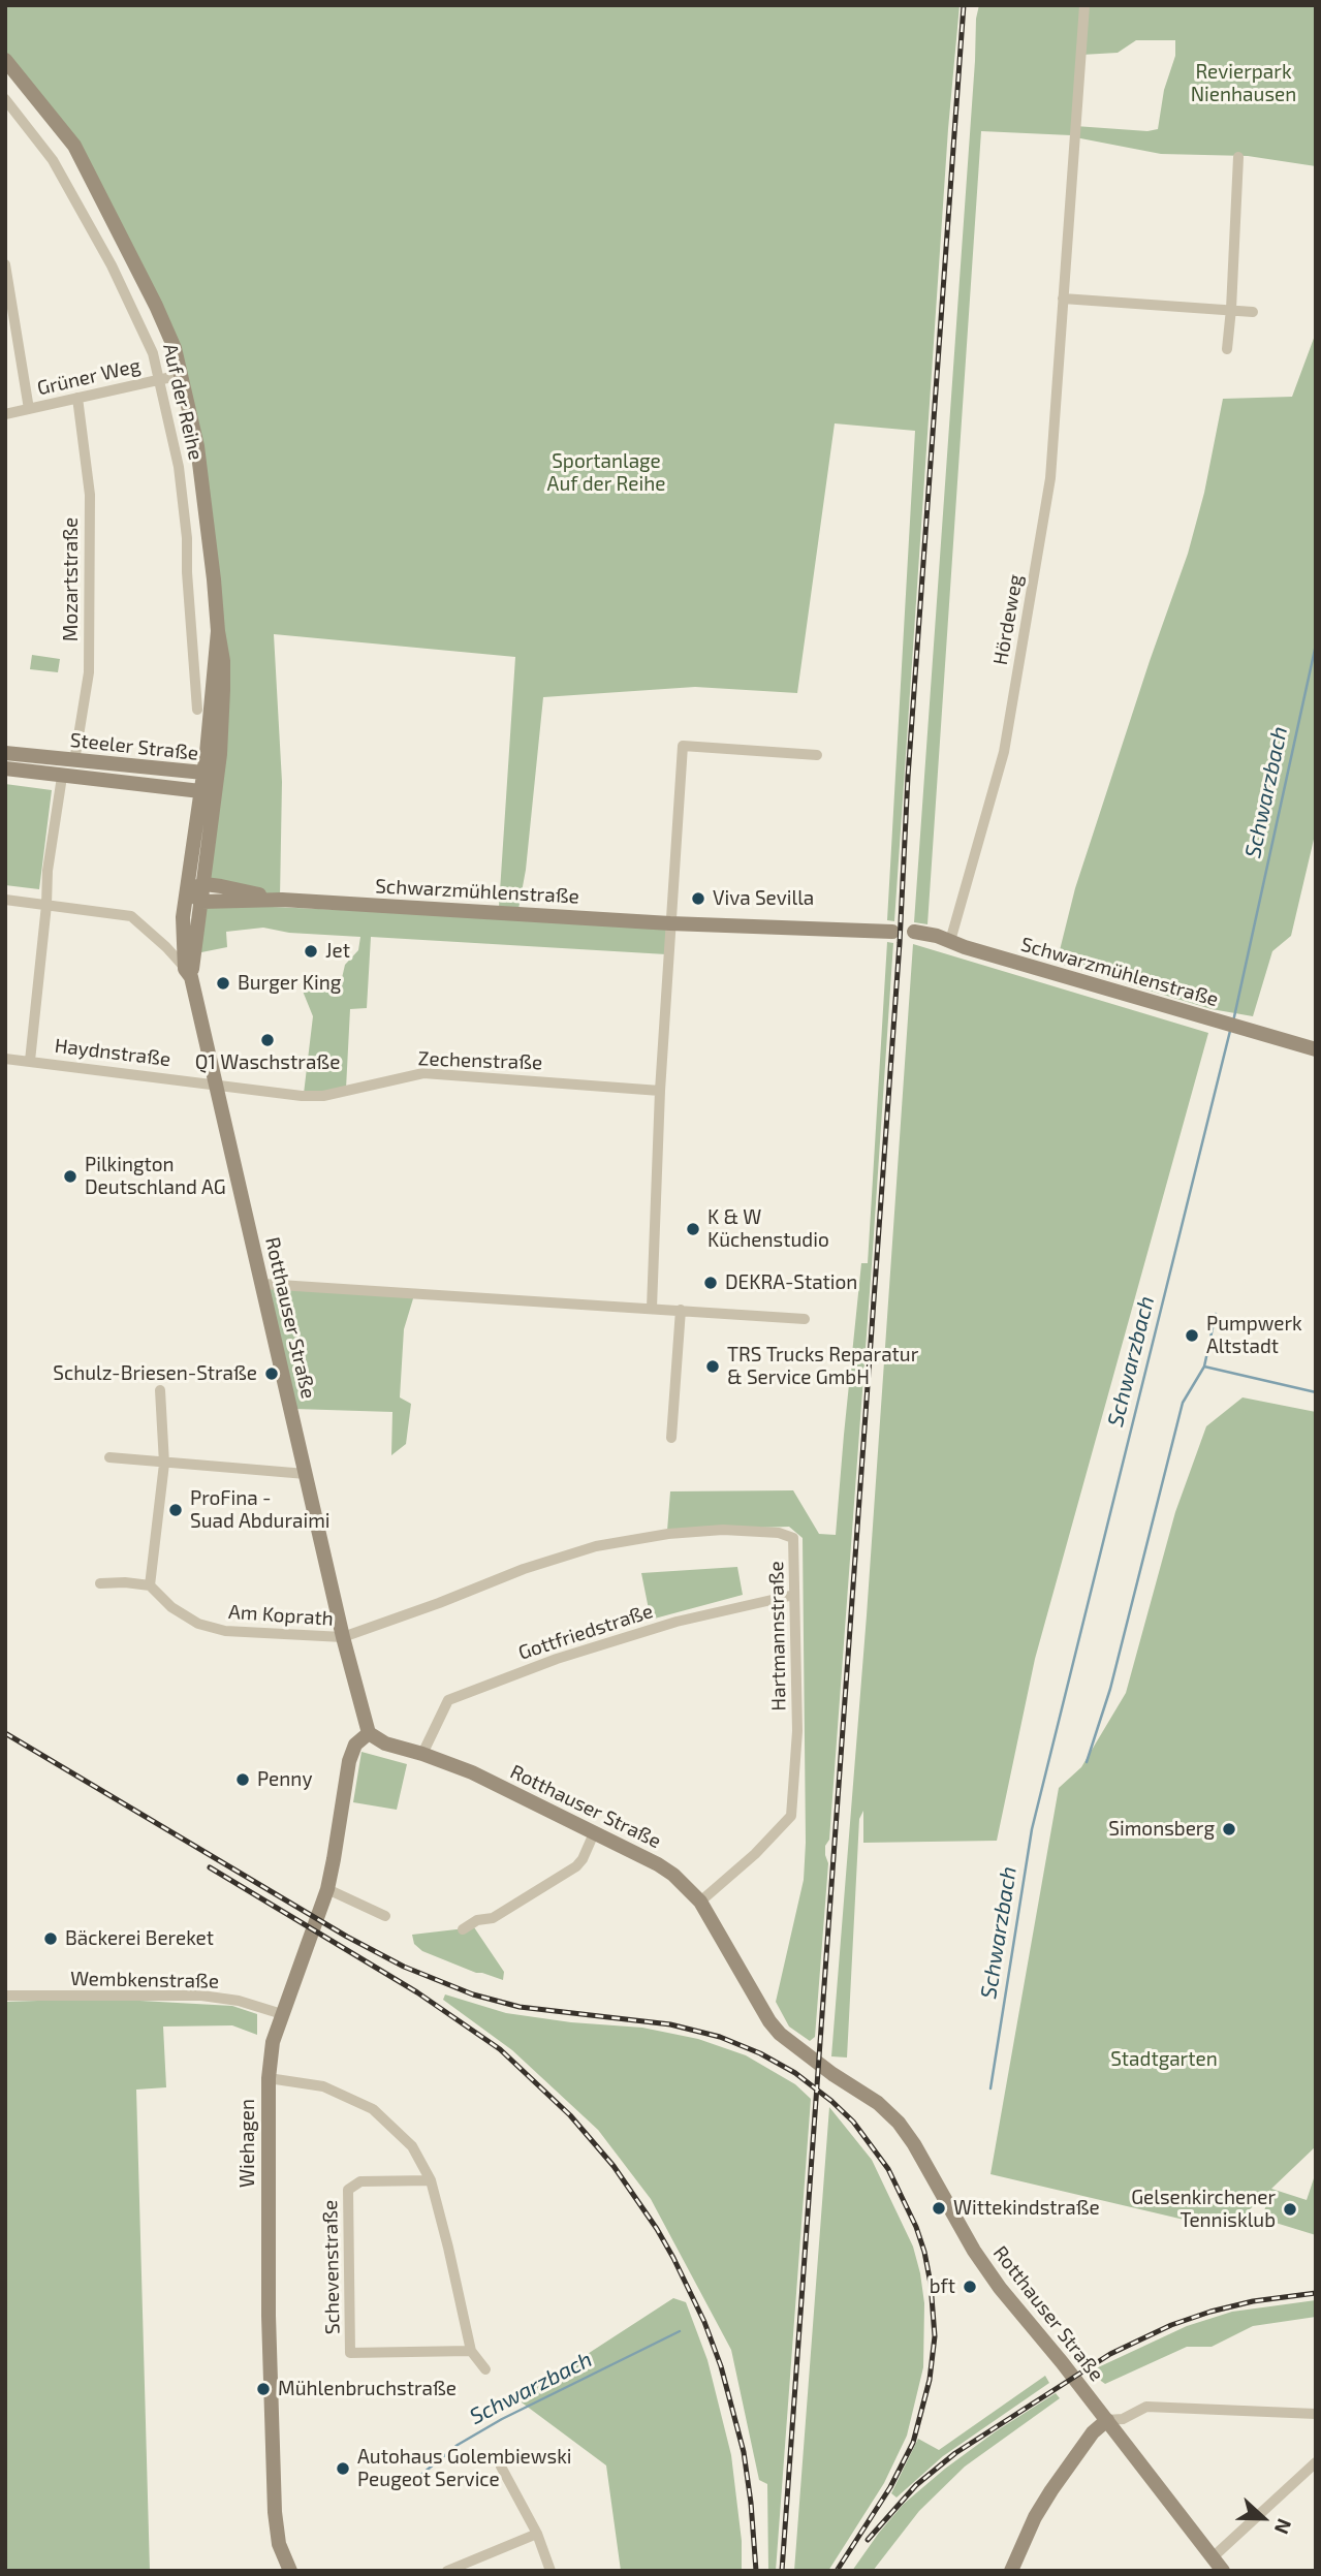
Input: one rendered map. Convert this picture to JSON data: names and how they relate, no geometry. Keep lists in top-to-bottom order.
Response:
{
  "streets": {
    "main road": [
      "Auf der Reihe",
      "Steeler Straße",
      "Schwarzmühlenstraße",
      "Rotthauser Straße",
      "Wiehagen"
    ],
    "street": [
      "Grüner Weg",
      "Mozartstraße",
      "Hördeweg",
      "Haydnstraße",
      "Zechenstraße",
      "Am Koprath",
      "Gottfriedstraße",
      "Hartmannstraße",
      "Wembkenstraße",
      "Schevenstraße"
    ]
  },
  "crossings": [
    ["Grüner Weg", "Auf der Reihe"],
    ["Grüner Weg", "Mozartstraße"],
    ["Auf der Reihe", "Steeler Straße"],
    ["Auf der Reihe", "Schwarzmühlenstraße"],
    ["Auf der Reihe", "Rotthauser Straße"],
    ["Mozartstraße", "Steeler Straße"],
    ["Hördeweg", "Schwarzmühlenstraße"],
    ["Schwarzmühlenstraße", "Rotthauser Straße"],
    ["Haydnstraße", "Zechenstraße"],
    ["Haydnstraße", "Rotthauser Straße"],
    ["Zechenstraße", "Rotthauser Straße"],
    ["Rotthauser Straße", "Am Koprath"],
    ["Rotthauser Straße", "Gottfriedstraße"],
    ["Rotthauser Straße", "Hartmannstraße"],
    ["Rotthauser Straße", "Wiehagen"],
    ["Am Koprath", "Hartmannstraße"],
    ["Gottfriedstraße", "Hartmannstraße"],
    ["Wembkenstraße", "Wiehagen"]
  ],
  "water": ["Schwarzbach"],
  "parks": ["Revierpark Nienhausen", "Sportanlage Auf der Reihe", "Stadtgarten"],
  "places": [
    "Viva Sevilla",
    "Jet",
    "Burger King",
    "Q1 Waschstraße",
    "Pilkington Deutschland AG",
    "K & W Küchenstudio",
    "DEKRA-Station",
    "Pumpwerk Altstadt",
    "TRS Trucks Reparatur & Service GmbH",
    "Schulz-Briesen-Straße",
    "ProFina - Suad Abduraimi",
    "Penny",
    "Simonsberg",
    "Bäckerei Bereket",
    "Wittekindstraße",
    "Gelsenkirchener Tennisklub",
    "bft",
    "Mühlenbruchstraße",
    "Autohaus Golembiewski Peugeot Service"
  ],
  "north": "right"
}
